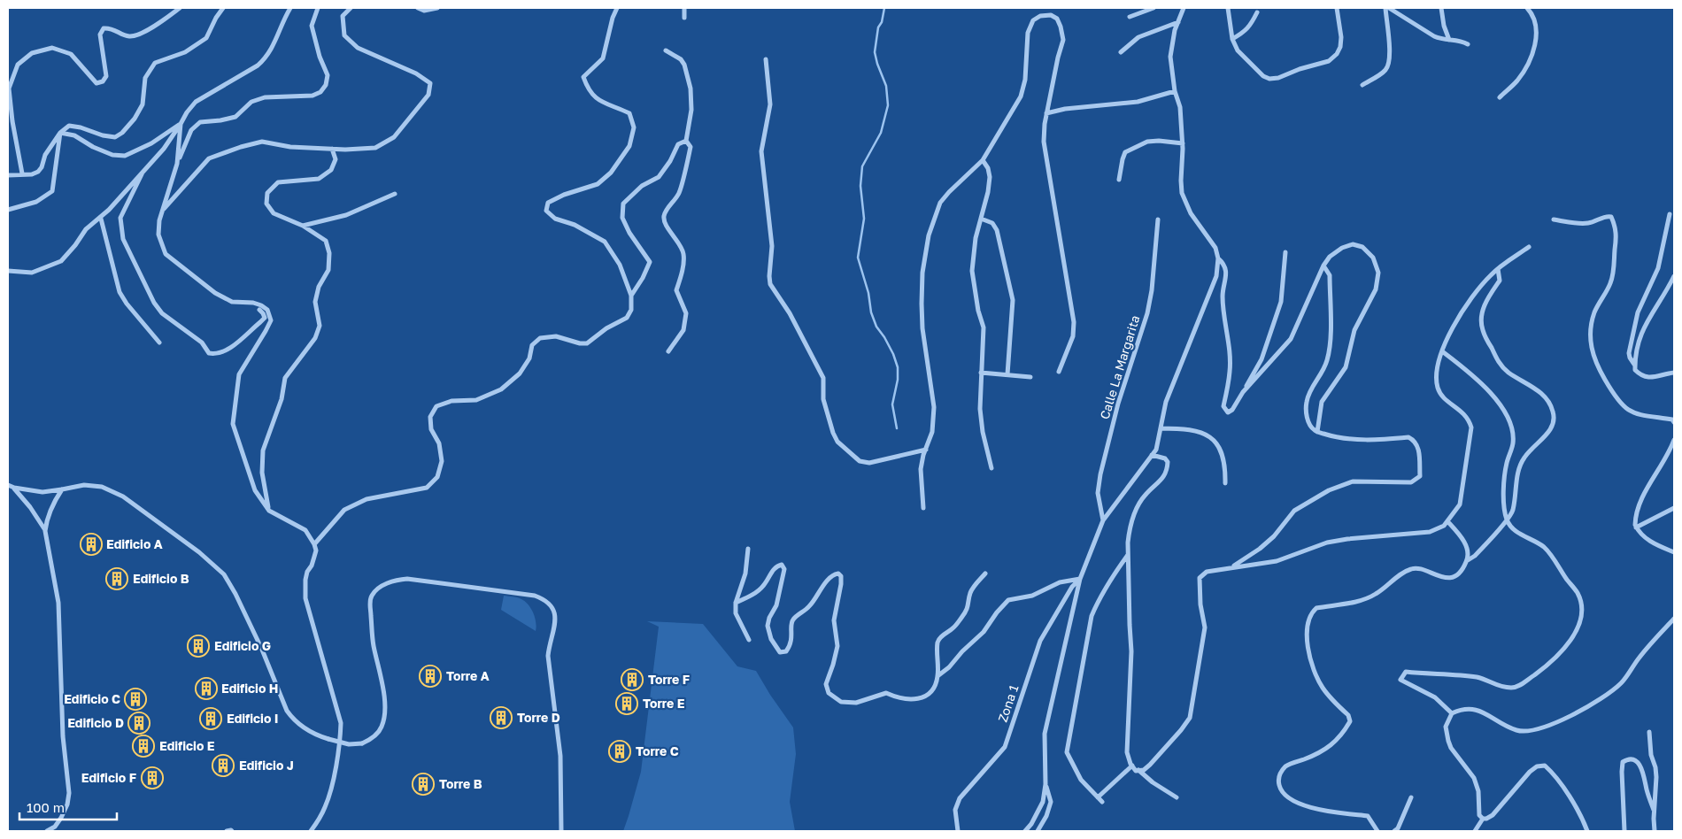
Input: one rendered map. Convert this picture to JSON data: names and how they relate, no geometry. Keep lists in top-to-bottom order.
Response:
{
  "streets": {
    "street": ["Calle La Margarita", "Zona 1"]
  },
  "places": {
    "building": [
      "Edificio A",
      "Edificio B",
      "Edificio G",
      "Torre A",
      "Torre F",
      "Edificio H",
      "Edificio C",
      "Torre E",
      "Torre D",
      "Edificio I",
      "Edificio D",
      "Edificio E",
      "Torre C",
      "Edificio J",
      "Edificio F",
      "Torre B"
    ]
  },
  "scale_bar": "100 m"
}
